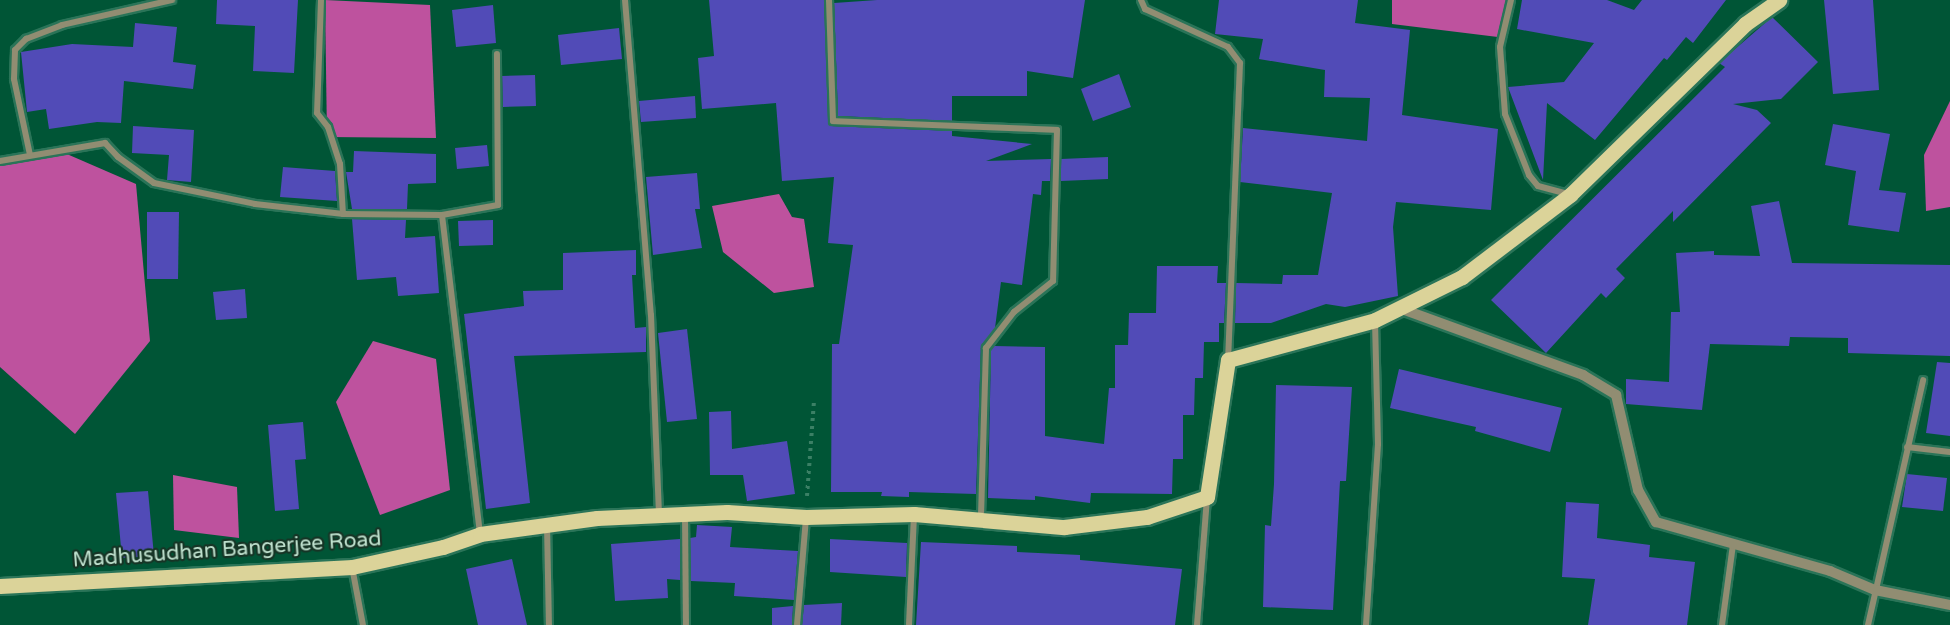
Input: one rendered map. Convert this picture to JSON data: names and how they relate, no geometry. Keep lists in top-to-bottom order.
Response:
{
  "streets": {
    "main road": ["Madhusudhan Bangerjee Road"]
  }
}
